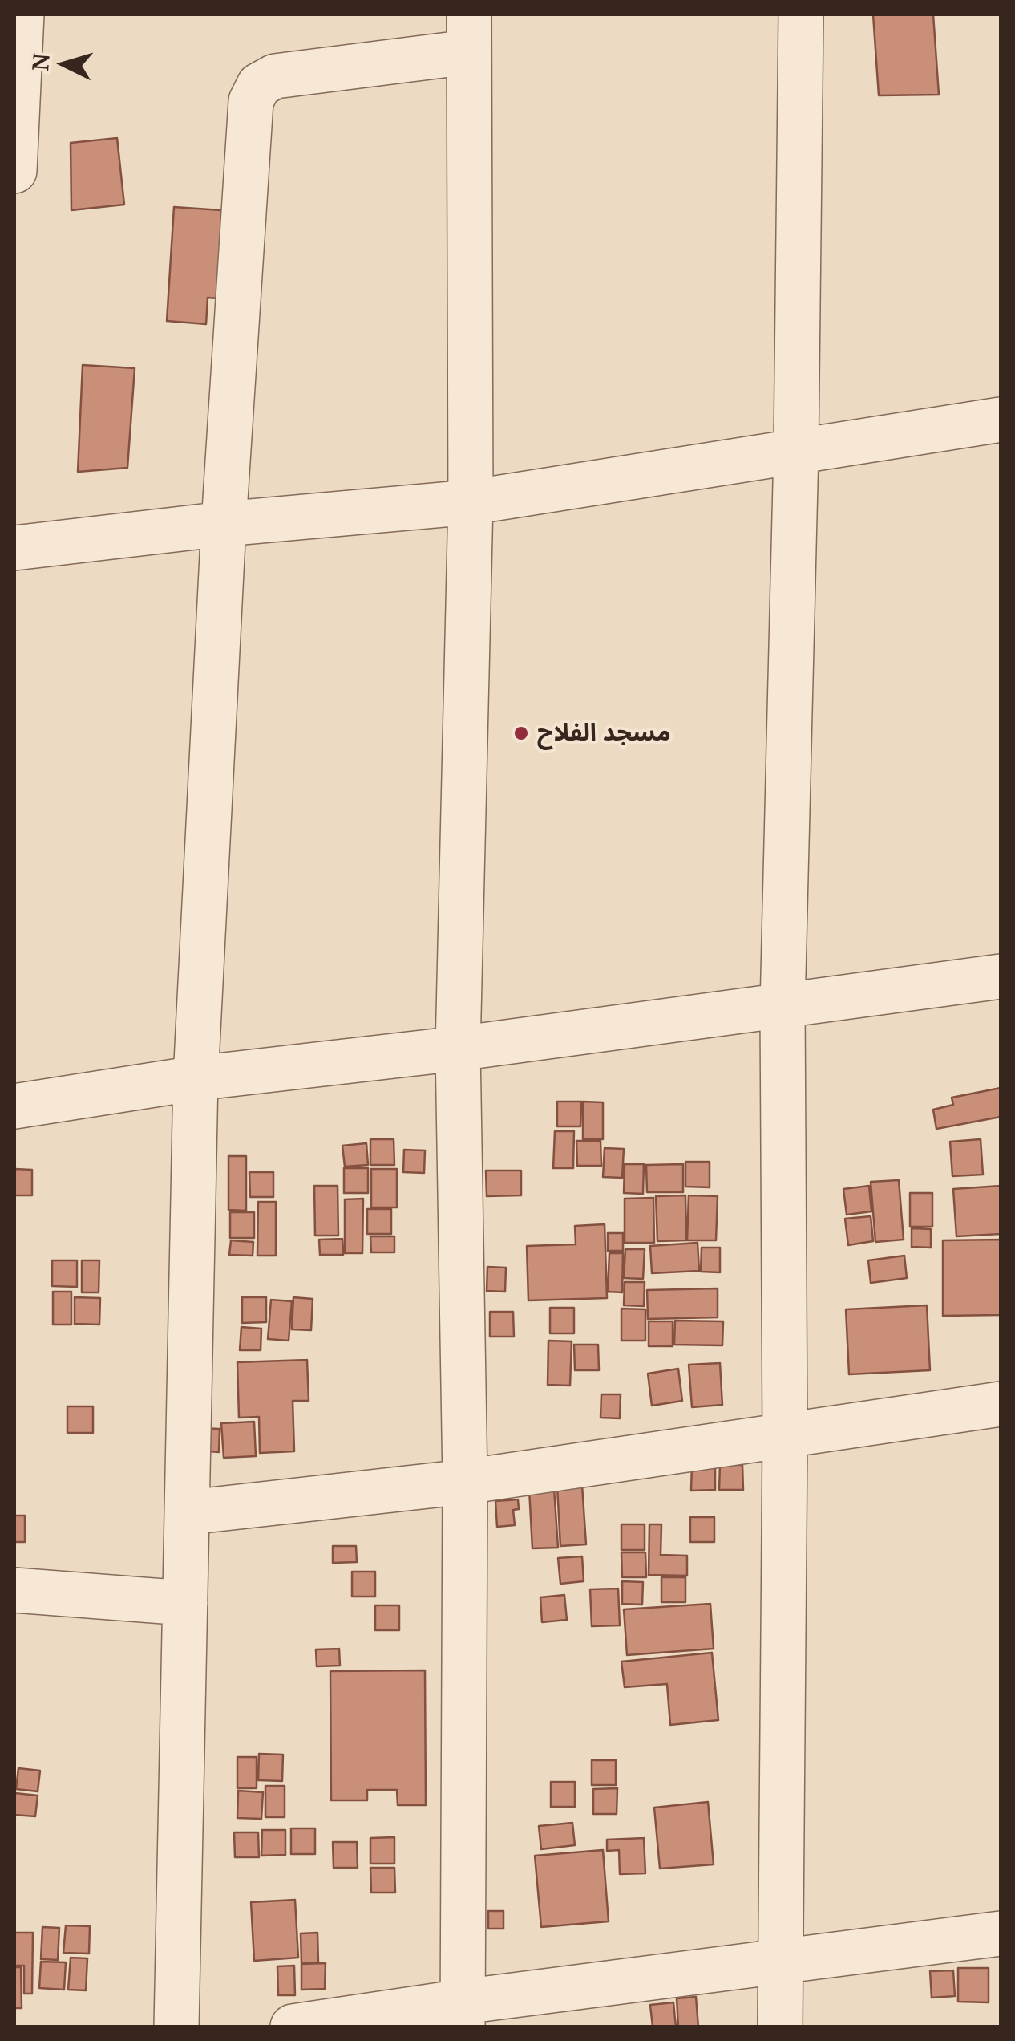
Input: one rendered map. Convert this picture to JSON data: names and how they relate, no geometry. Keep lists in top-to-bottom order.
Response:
{
  "places": ["مسجد الفلاح"],
  "north": "left"
}
